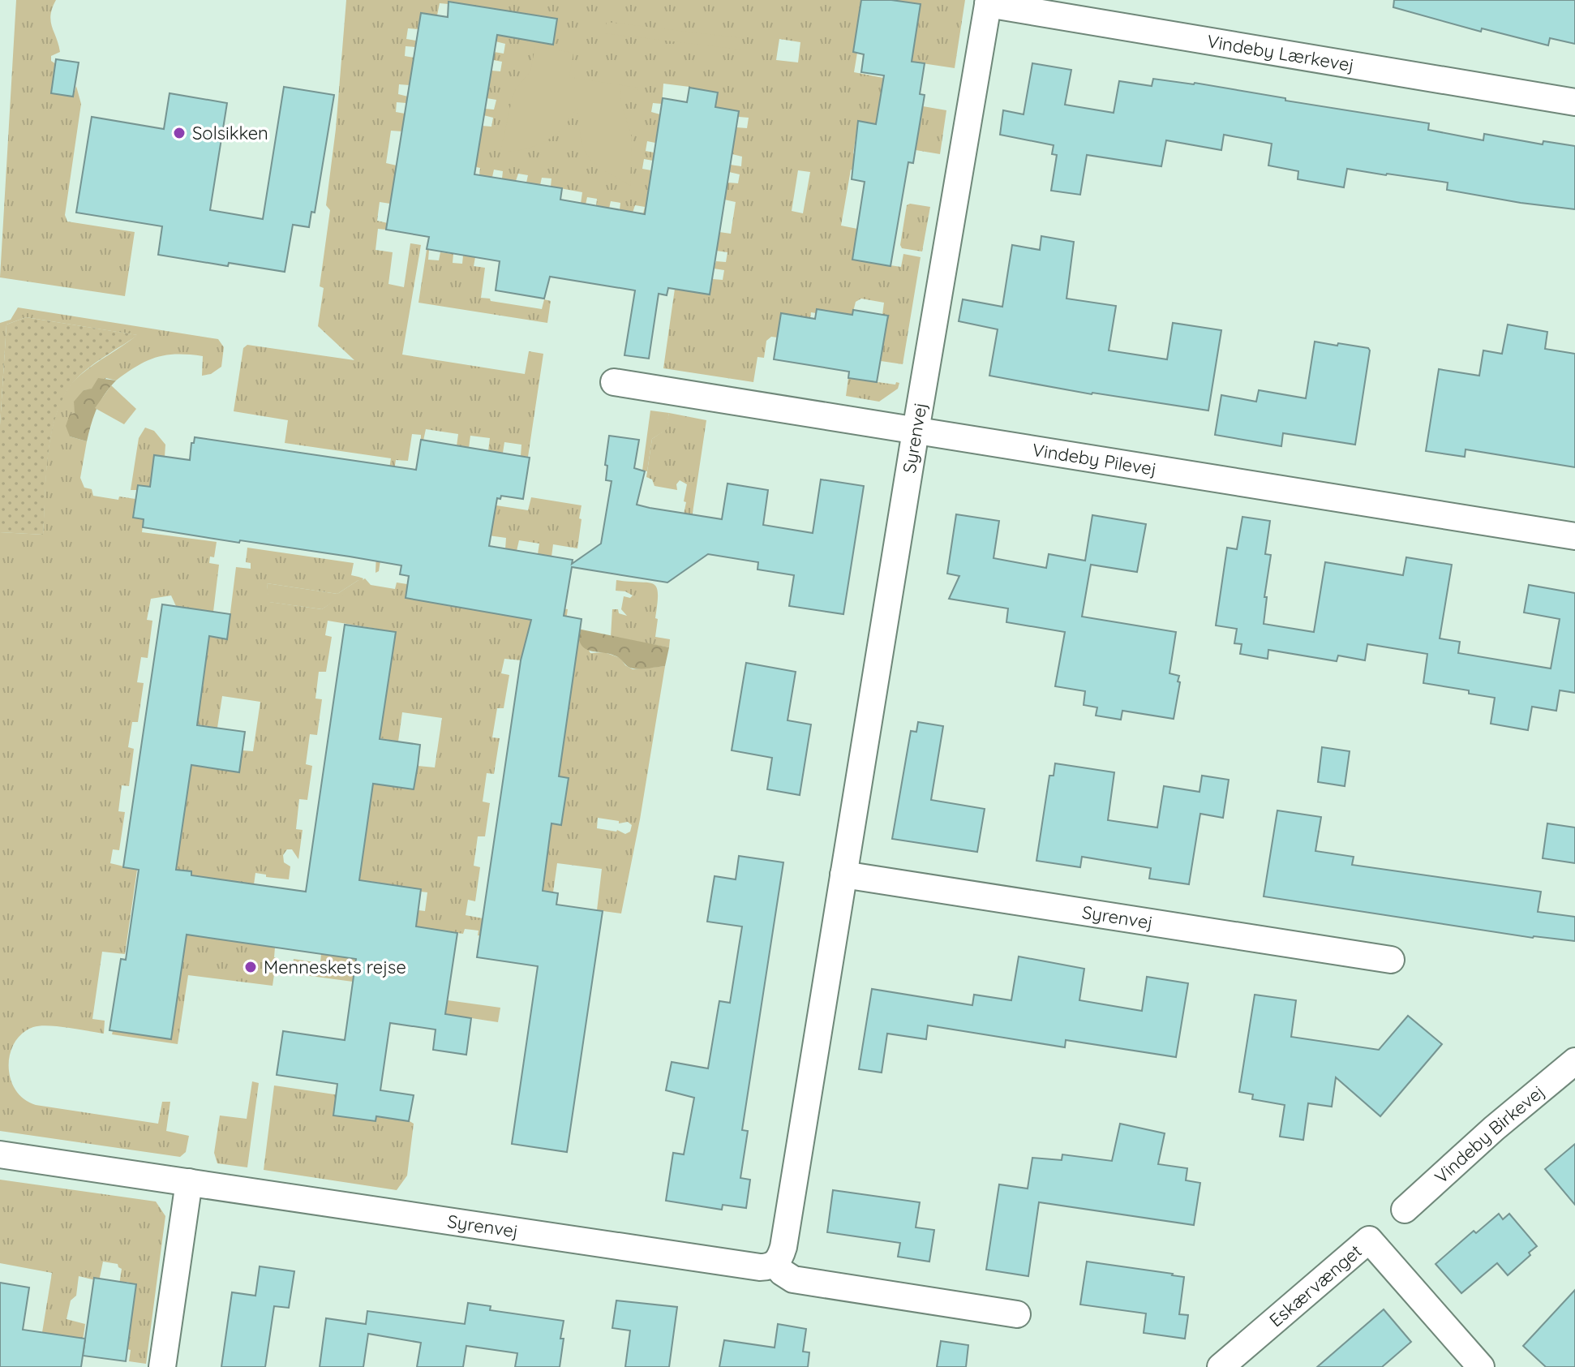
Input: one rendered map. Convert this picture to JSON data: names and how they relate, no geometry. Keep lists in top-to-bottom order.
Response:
{
  "streets": {
    "street": [
      "Vindeby Lærkevej",
      "Syrenvej",
      "Vindeby Pilevej",
      "Vindeby Birkevej",
      "Eskærvænget"
    ]
  },
  "crossings": [
    ["Vindeby Lærkevej", "Syrenvej"],
    ["Syrenvej", "Vindeby Pilevej"]
  ],
  "places": ["Solsikken", "Menneskets rejse"]
}
